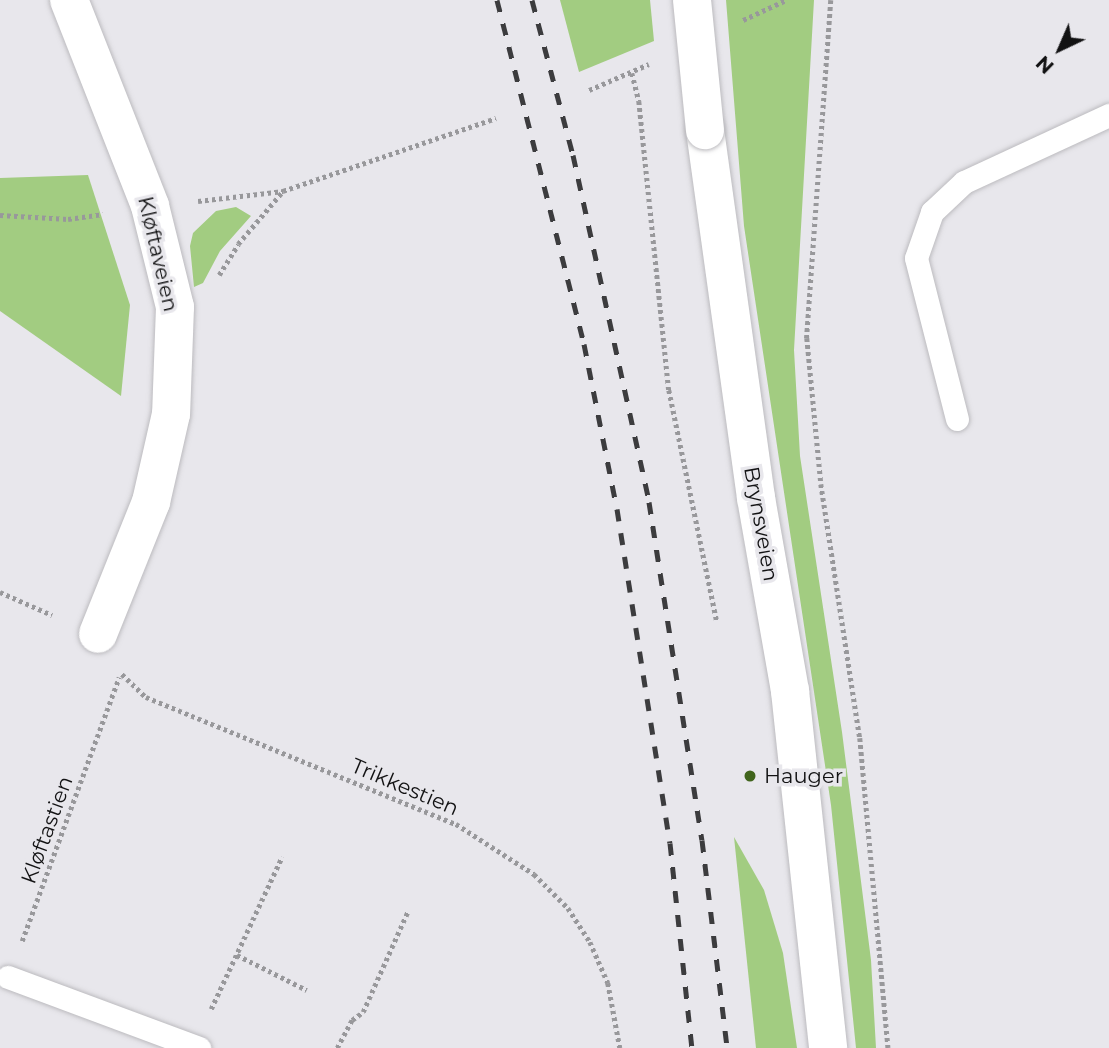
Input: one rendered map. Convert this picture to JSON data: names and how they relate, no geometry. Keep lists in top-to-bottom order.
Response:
{
  "streets": {
    "main road": ["Kløftaveien", "Brynsveien"],
    "path": ["Trikkestien", "Kløftastien"]
  },
  "crossings": [
    ["Kløftaveien", "Trikkestien"],
    ["Trikkestien", "Kløftastien"]
  ],
  "places": ["Hauger"],
  "north": "bottom left"
}
